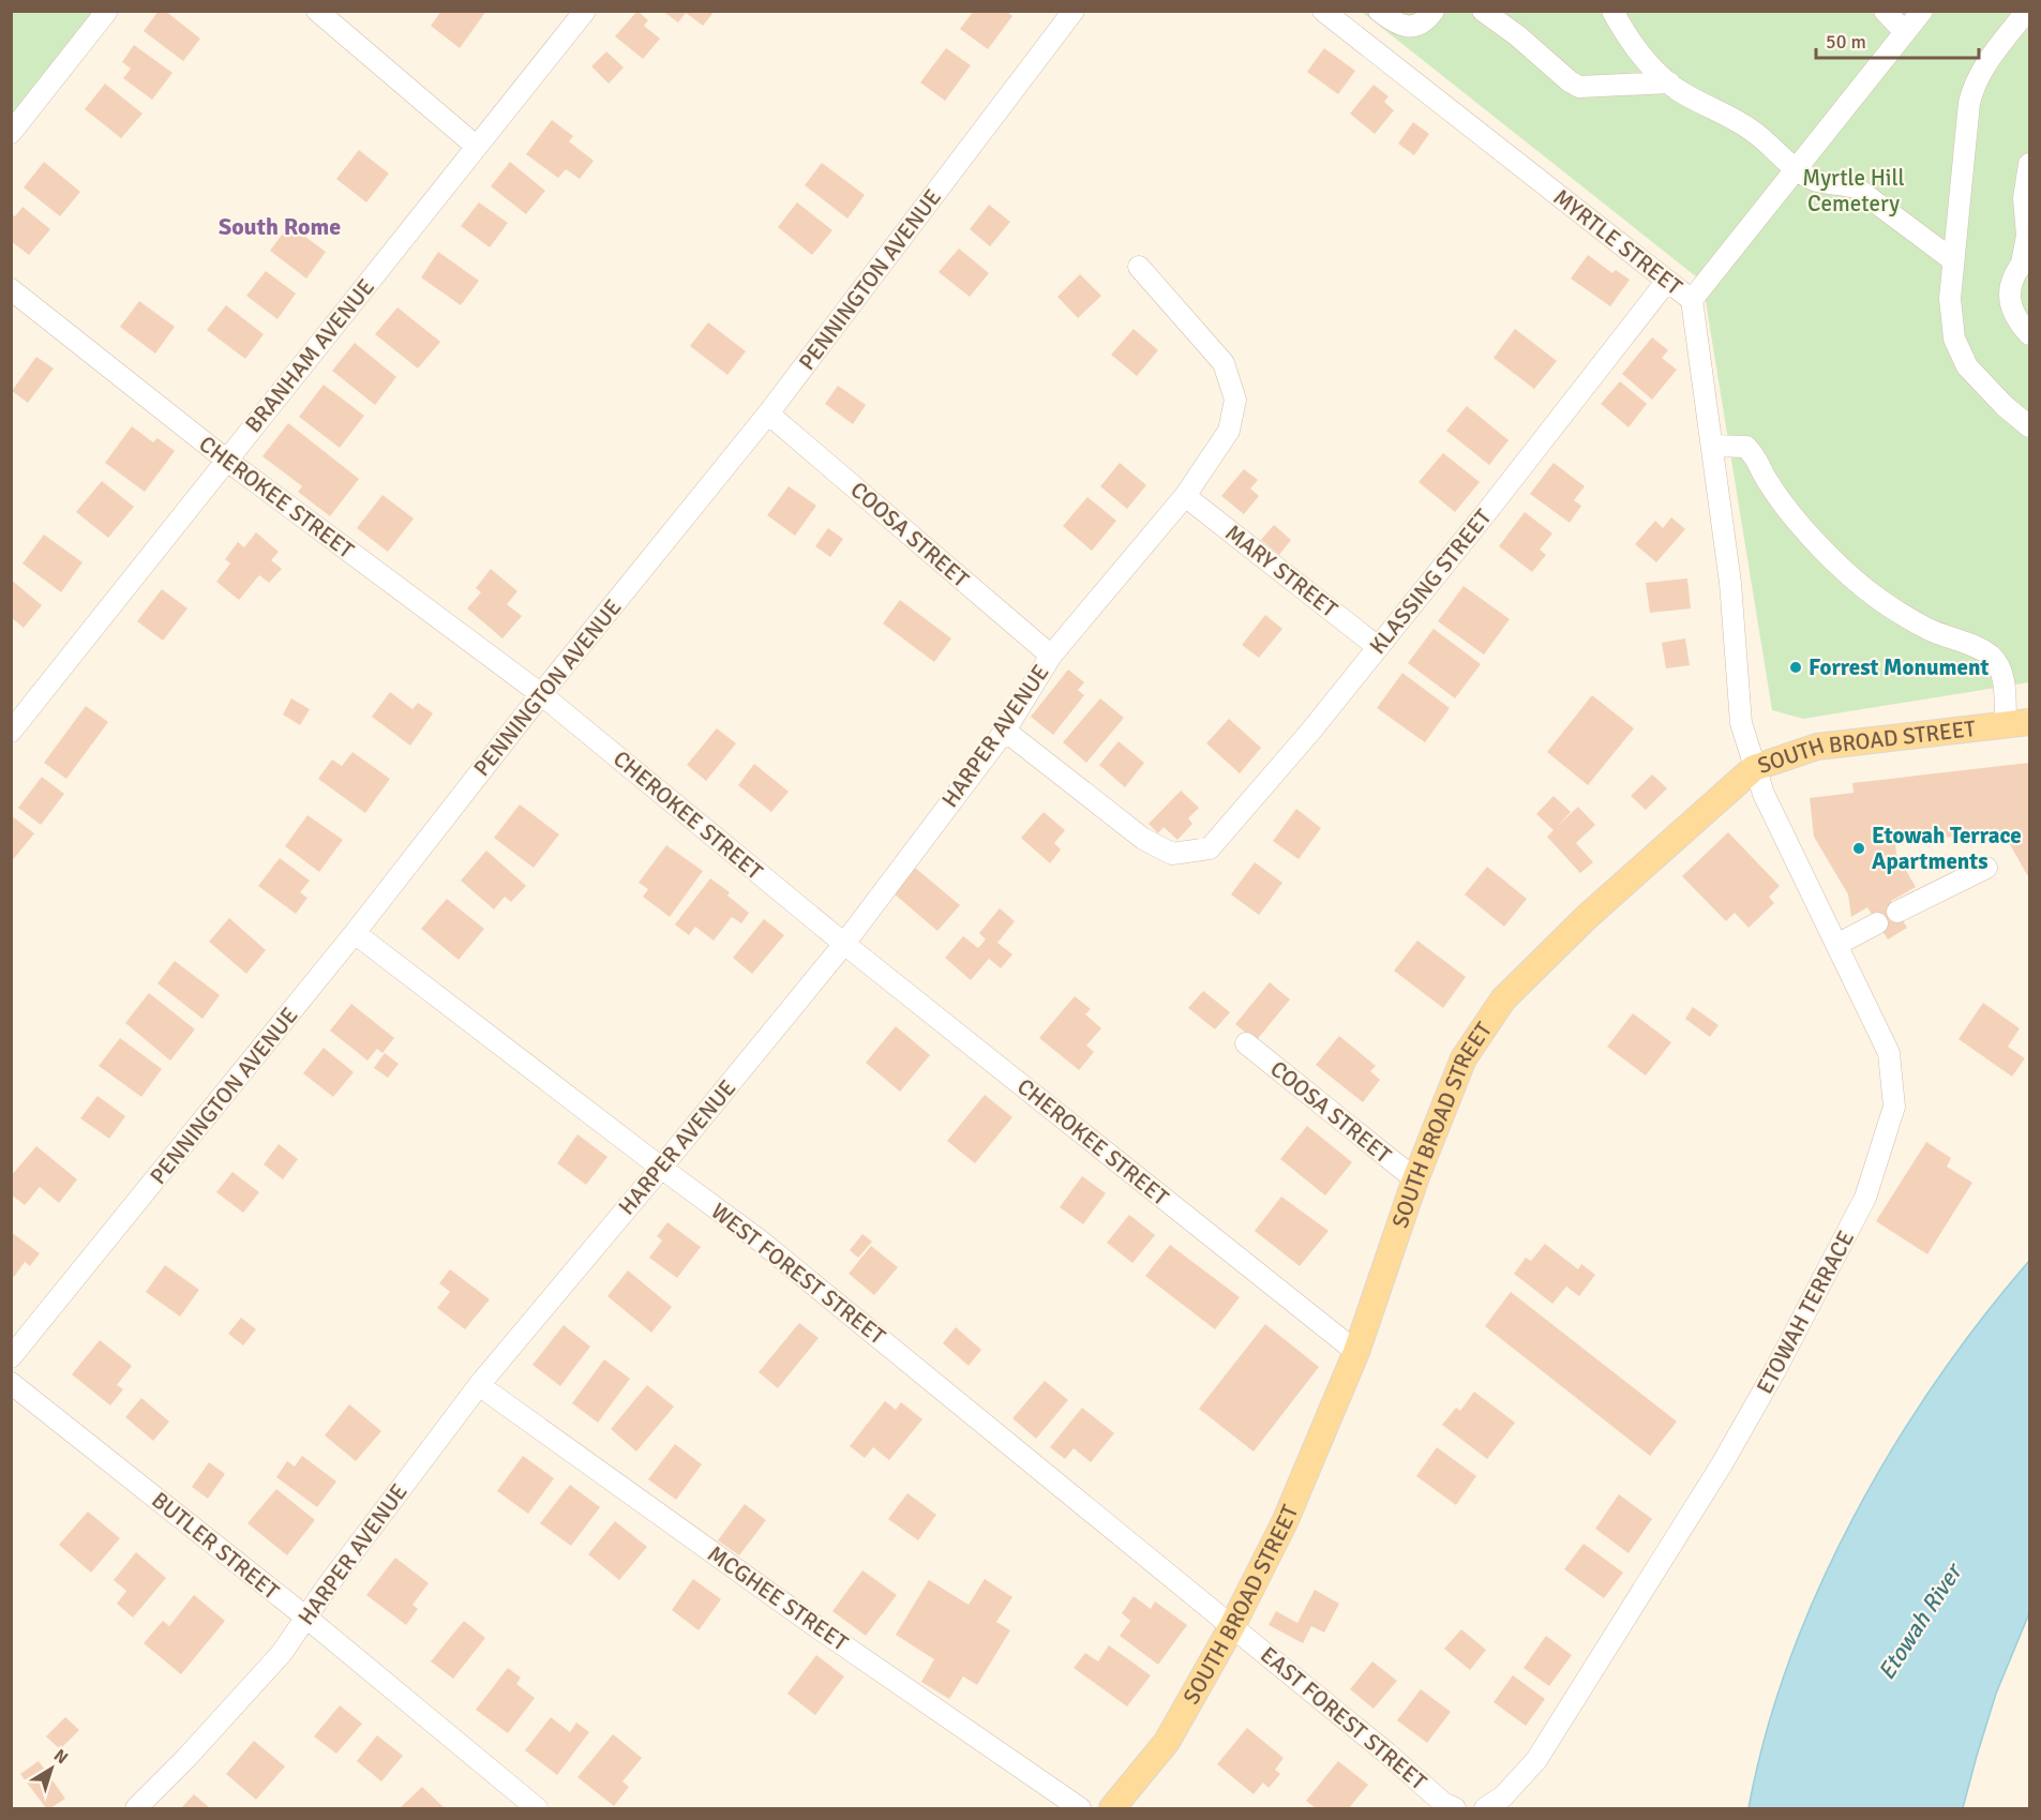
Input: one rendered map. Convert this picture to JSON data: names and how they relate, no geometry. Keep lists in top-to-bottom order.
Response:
{
  "streets": {
    "main road": ["SOUTH BROAD STREET"],
    "street": [
      "MYRTLE STREET",
      "PENNINGTON AVENUE",
      "BRANHAM AVENUE",
      "CHEROKEE STREET",
      "COOSA STREET",
      "MARY STREET",
      "KLASSING STREET",
      "HARPER AVENUE",
      "WEST FOREST STREET",
      "ETOWAH TERRACE",
      "BUTLER STREET",
      "MCGHEE STREET",
      "EAST FOREST STREET"
    ]
  },
  "crossings": [
    ["MYRTLE STREET", "KLASSING STREET"],
    ["MYRTLE STREET", "SOUTH BROAD STREET"],
    ["MYRTLE STREET", "ETOWAH TERRACE"],
    ["PENNINGTON AVENUE", "CHEROKEE STREET"],
    ["PENNINGTON AVENUE", "COOSA STREET"],
    ["PENNINGTON AVENUE", "WEST FOREST STREET"],
    ["BRANHAM AVENUE", "CHEROKEE STREET"],
    ["CHEROKEE STREET", "HARPER AVENUE"],
    ["CHEROKEE STREET", "SOUTH BROAD STREET"],
    ["COOSA STREET", "HARPER AVENUE"],
    ["COOSA STREET", "SOUTH BROAD STREET"],
    ["MARY STREET", "KLASSING STREET"],
    ["MARY STREET", "HARPER AVENUE"],
    ["KLASSING STREET", "HARPER AVENUE"],
    ["HARPER AVENUE", "WEST FOREST STREET"],
    ["HARPER AVENUE", "BUTLER STREET"],
    ["HARPER AVENUE", "MCGHEE STREET"],
    ["SOUTH BROAD STREET", "WEST FOREST STREET"],
    ["SOUTH BROAD STREET", "ETOWAH TERRACE"],
    ["SOUTH BROAD STREET", "EAST FOREST STREET"],
    ["WEST FOREST STREET", "EAST FOREST STREET"]
  ],
  "districts": ["South Rome"],
  "water": ["Etowah River"],
  "parks": ["Myrtle Hill Cemetery"],
  "places": ["Forrest Monument", "Etowah Terrace Apartments"],
  "scale_bar": "50 m",
  "north": "top right"
}
